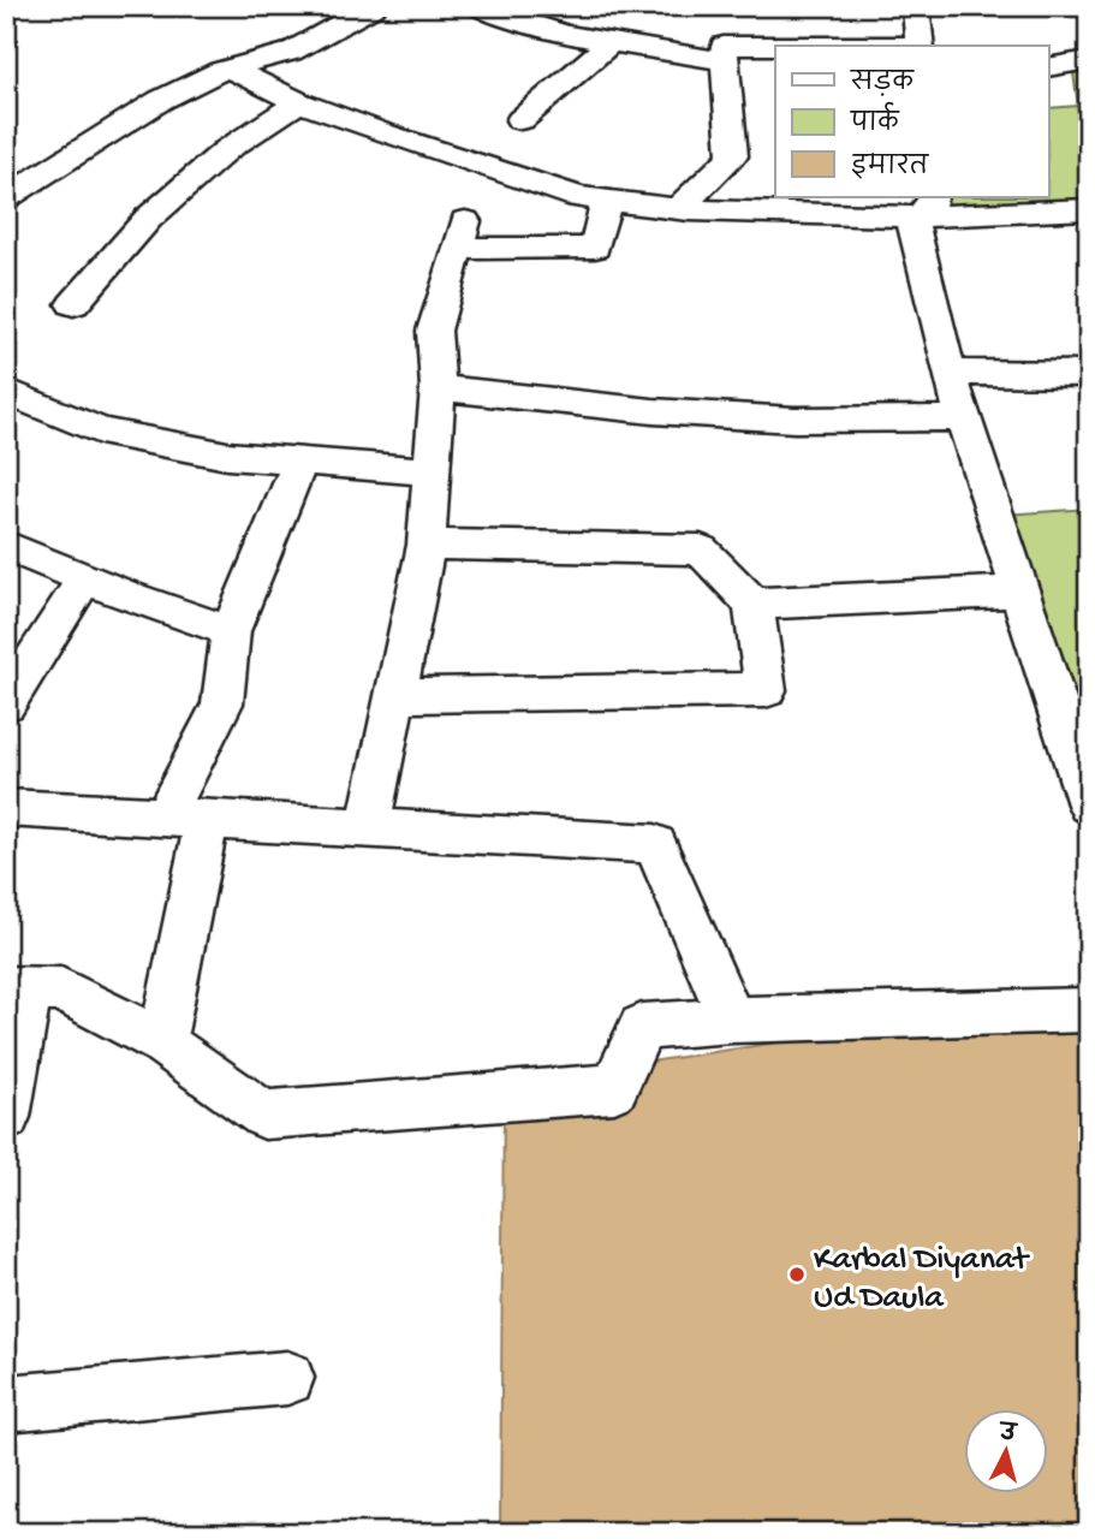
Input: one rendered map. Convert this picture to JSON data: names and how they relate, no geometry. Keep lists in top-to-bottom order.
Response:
{
  "places": ["Karbal Diyanat Ud Daula"],
  "legend": ["सड़क", "पार्क", "इमारत"],
  "north": "top"
}
